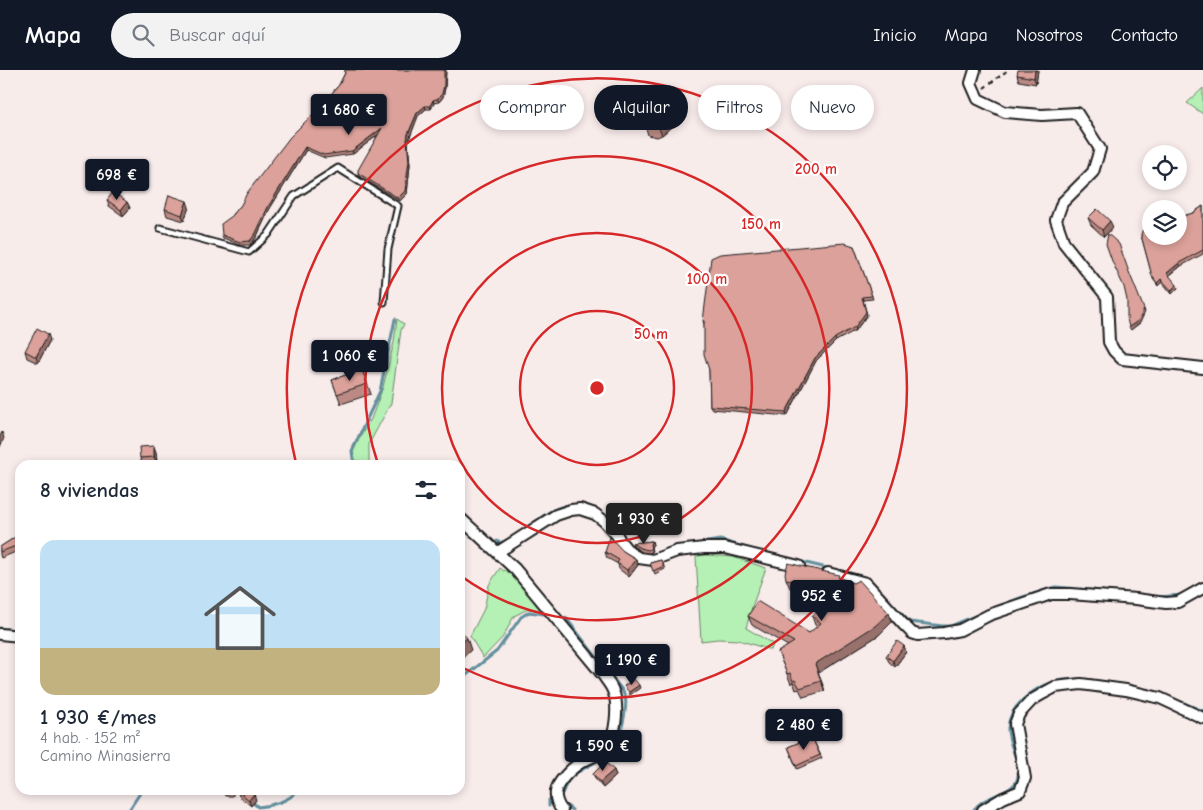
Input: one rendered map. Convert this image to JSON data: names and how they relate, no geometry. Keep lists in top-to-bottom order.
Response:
{
  "page": {
    "header": "Mapa",
    "search": "Buscar aquí",
    "nav": [
      "Inicio",
      "Mapa",
      "Nosotros",
      "Contacto"
    ],
    "chip": [
      "Comprar",
      "Alquilar",
      "Filtros",
      "Nuevo"
    ],
    "price": [
      "1 680 €",
      "698 €",
      "1 060 €",
      "1 930 €",
      "952 €",
      "1 190 €",
      "2 480 €",
      "1 590 €"
    ],
    "heading": "8 viviendas",
    "list": [
      {
        "name": "1 930 €/mes",
        "note": "4 hab. · 152 m² · Camino Minasierra"
      }
    ]
  },
  "rings": [
    "200 m",
    "150 m",
    "100 m",
    "50 m"
  ]
}
